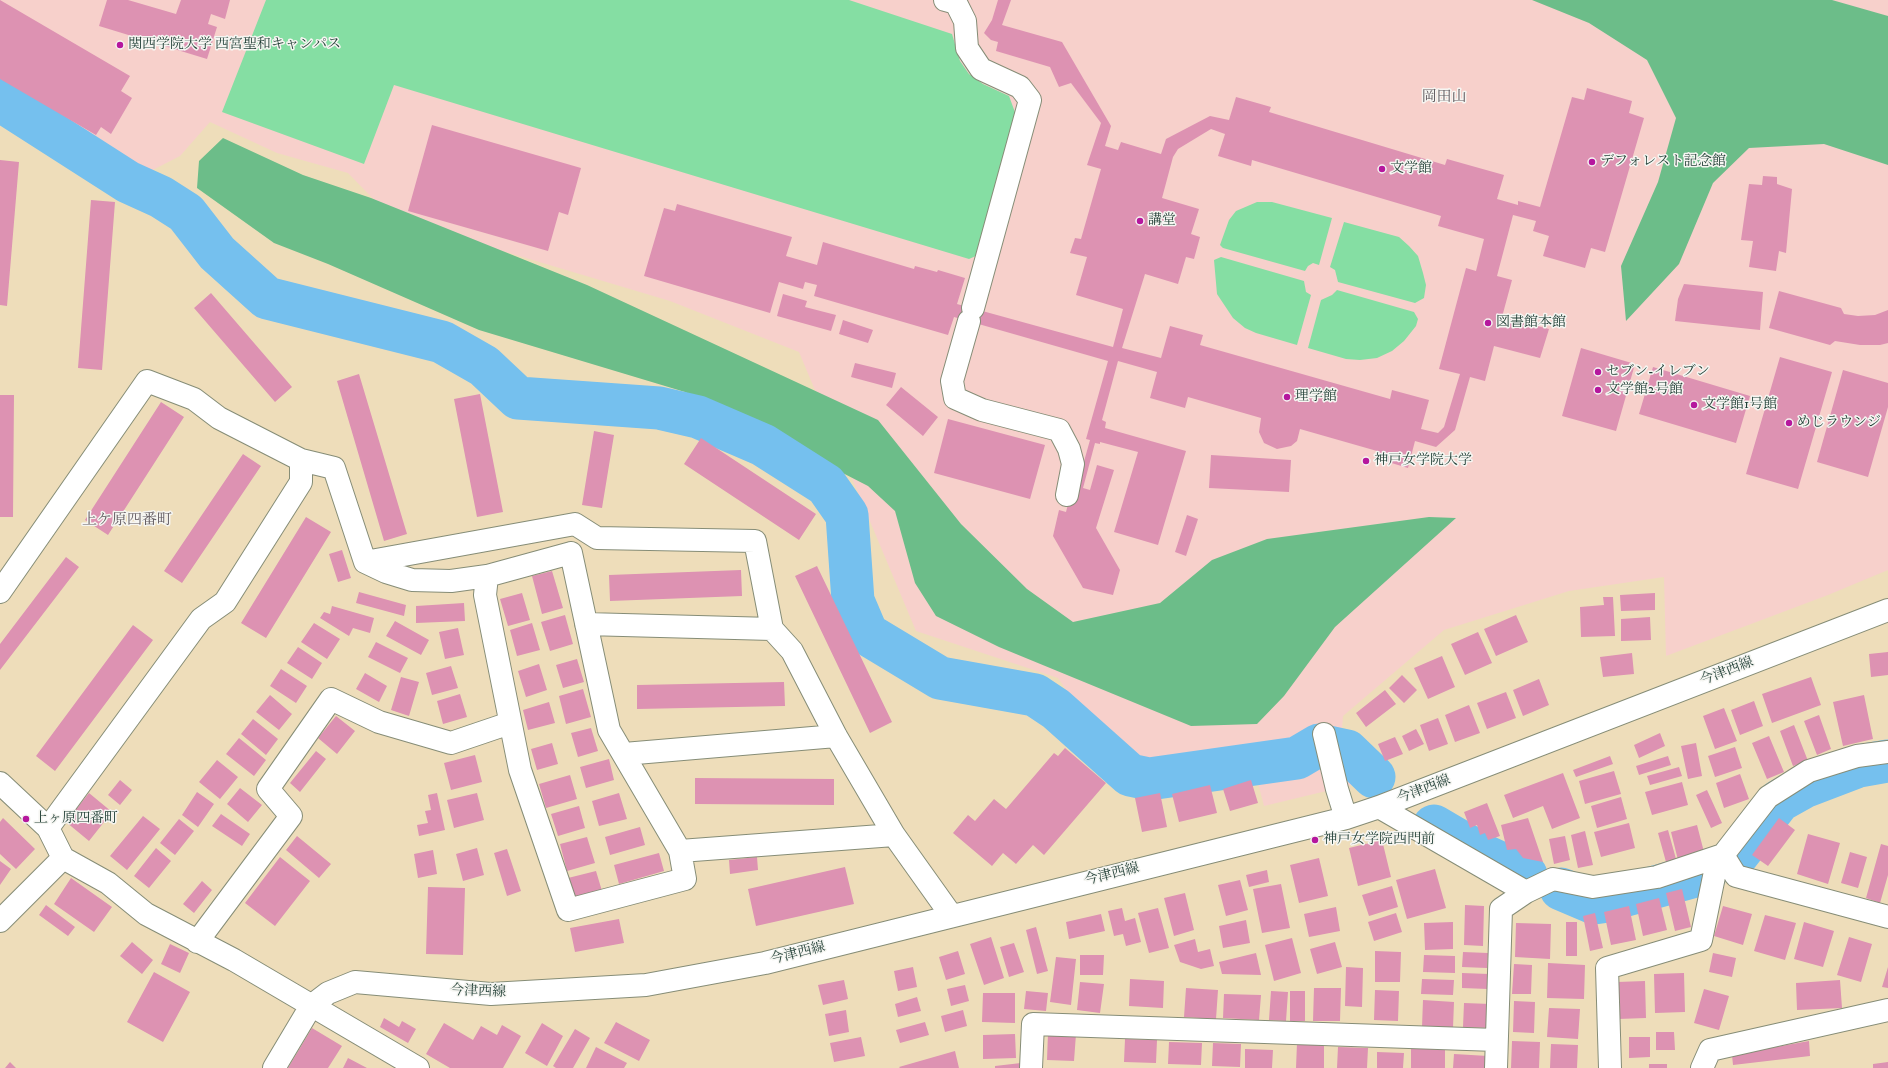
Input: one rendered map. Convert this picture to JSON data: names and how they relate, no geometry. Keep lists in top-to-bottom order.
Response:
{
  "streets": {
    "street": ["今津西線"]
  },
  "districts": ["岡田山", "上ケ原四番町"],
  "places": [
    "関西学院大学 西宮聖和キャンパス",
    "デフォレスト記念館",
    "文学館",
    "講堂",
    "図書館本館",
    "セブン-イレブン",
    "文学館2号館",
    "理学館",
    "文学館1号館",
    "めじラウンジ",
    "神戸女学院大学",
    "上ヶ原四番町",
    "神戸女学院西門前"
  ]
}
